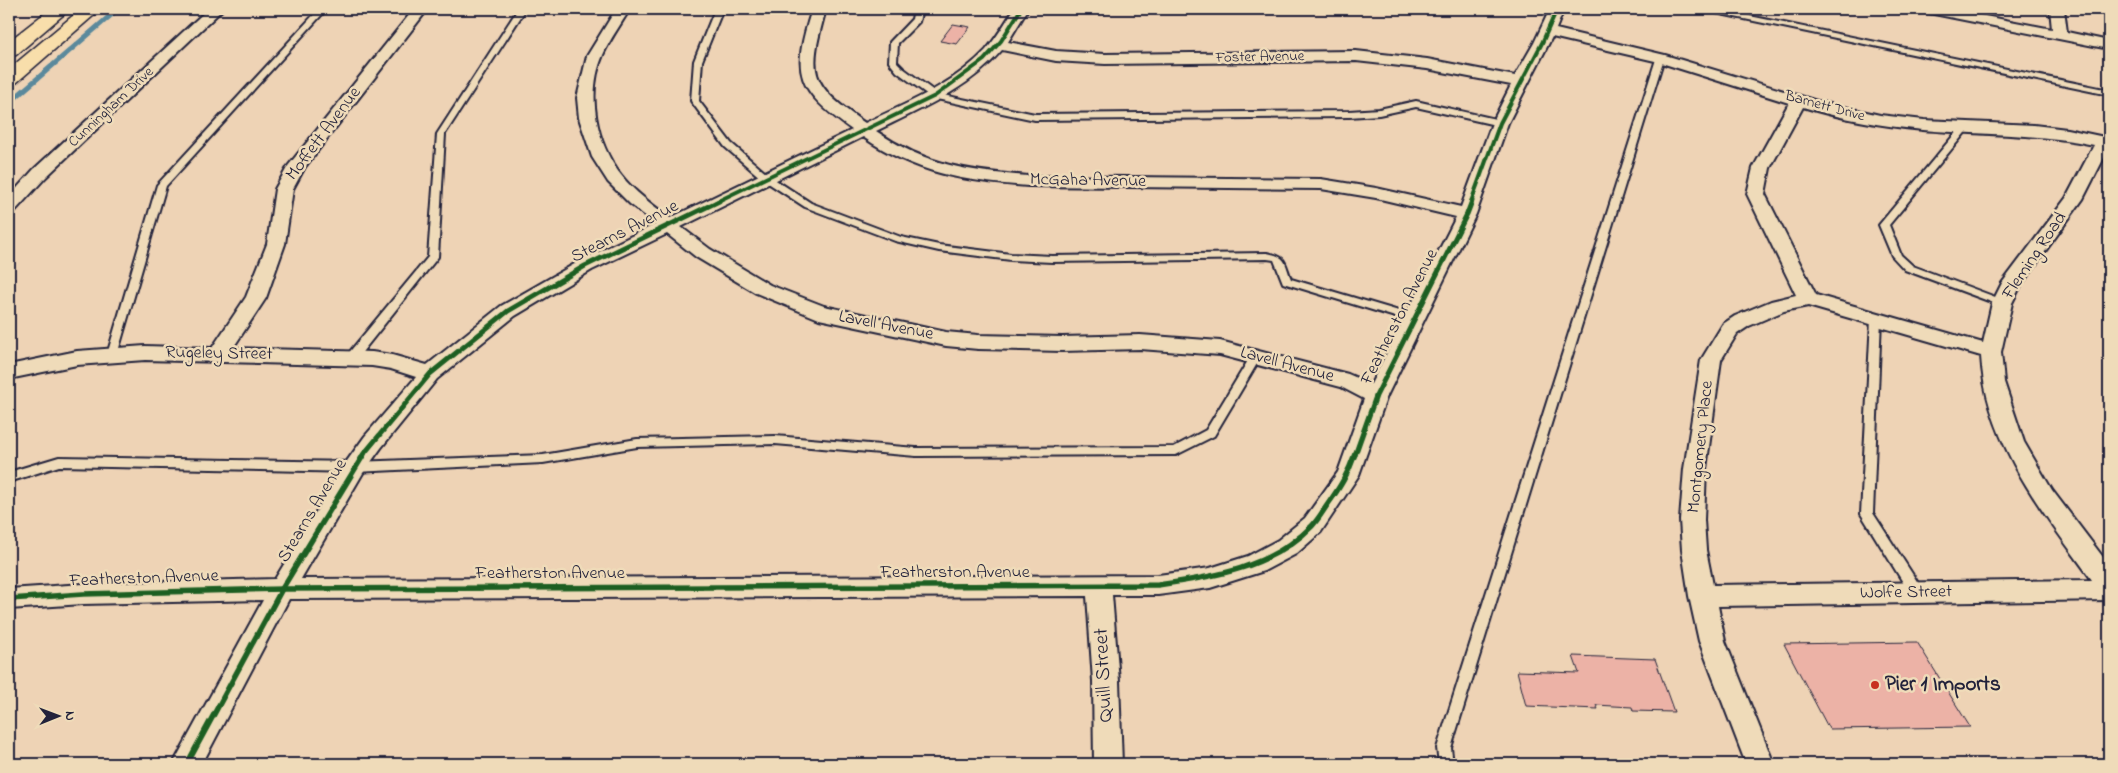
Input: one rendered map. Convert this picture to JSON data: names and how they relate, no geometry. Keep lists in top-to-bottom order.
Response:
{
  "streets": {
    "street": [
      "Foster Avenue",
      "Barnett Drive",
      "Cunningham Drive",
      "Moffett Avenue",
      "McGaha Avenue",
      "Stearns Avenue",
      "Fleming Road",
      "Featherston Avenue",
      "Lavell Avenue",
      "Rugeley Street",
      "Montgomery Place",
      "Wolfe Street",
      "Quill Street"
    ]
  },
  "crossings": [
    ["Foster Avenue", "Stearns Avenue"],
    ["Foster Avenue", "Featherston Avenue"],
    ["Barnett Drive", "Fleming Road"],
    ["Barnett Drive", "Featherston Avenue"],
    ["Moffett Avenue", "Rugeley Street"],
    ["McGaha Avenue", "Stearns Avenue"],
    ["McGaha Avenue", "Featherston Avenue"],
    ["Stearns Avenue", "Featherston Avenue"],
    ["Stearns Avenue", "Lavell Avenue"],
    ["Stearns Avenue", "Rugeley Street"],
    ["Fleming Road", "Montgomery Place"],
    ["Featherston Avenue", "Lavell Avenue"],
    ["Featherston Avenue", "Quill Street"],
    ["Montgomery Place", "Wolfe Street"]
  ],
  "places": ["Pier 1 Imports"],
  "north": "right"
}
